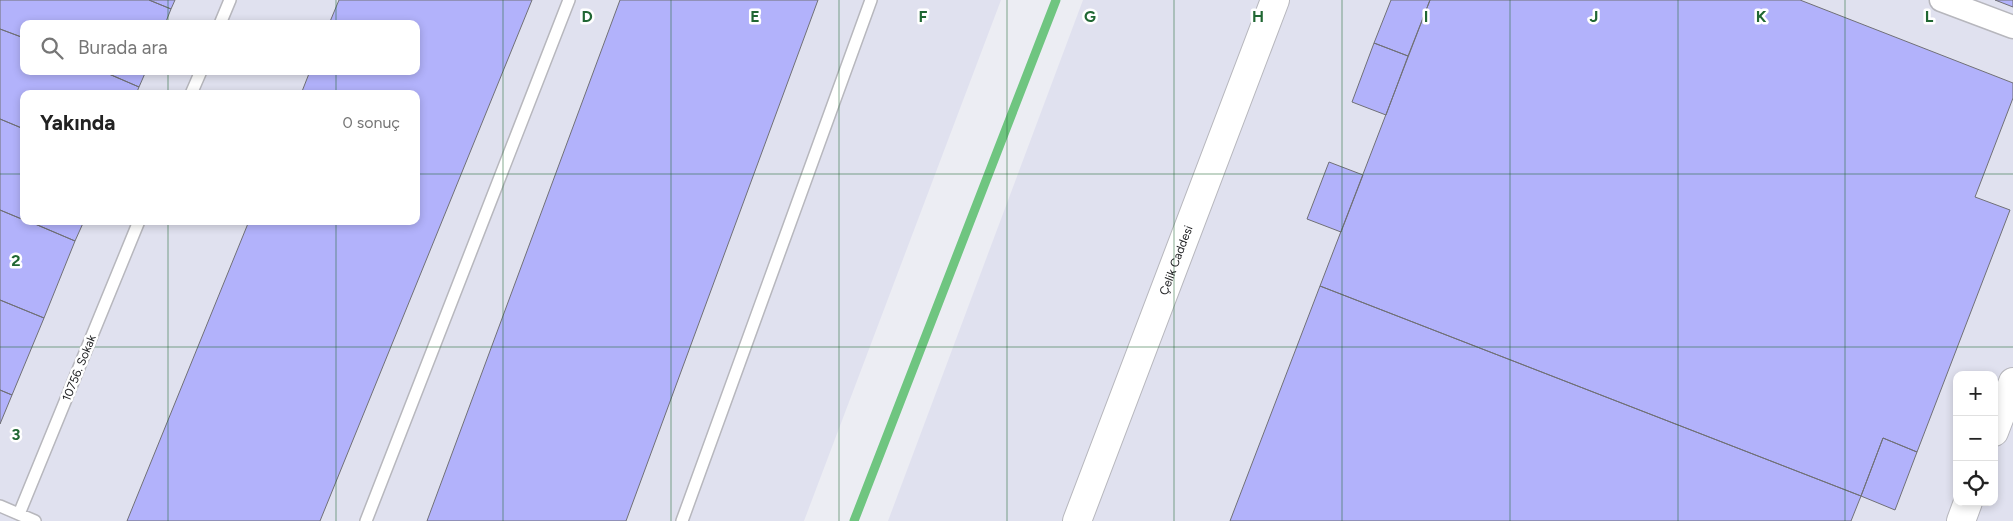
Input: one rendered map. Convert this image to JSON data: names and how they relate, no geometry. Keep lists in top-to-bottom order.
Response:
{
  "streets": {
    "street": ["Çelik Caddesi"],
    "lane": ["10756. Sokak"]
  },
  "page": {
    "search": "Burada ara",
    "heading": ["Yakında", "0 sonuç"],
    "map_buttons": ["+", "−"]
  },
  "grid": {
    "columns": [
      "D",
      "E",
      "F",
      "G",
      "H",
      "I",
      "J",
      "K",
      "L"
    ],
    "rows": ["2", "3"]
  }
}
